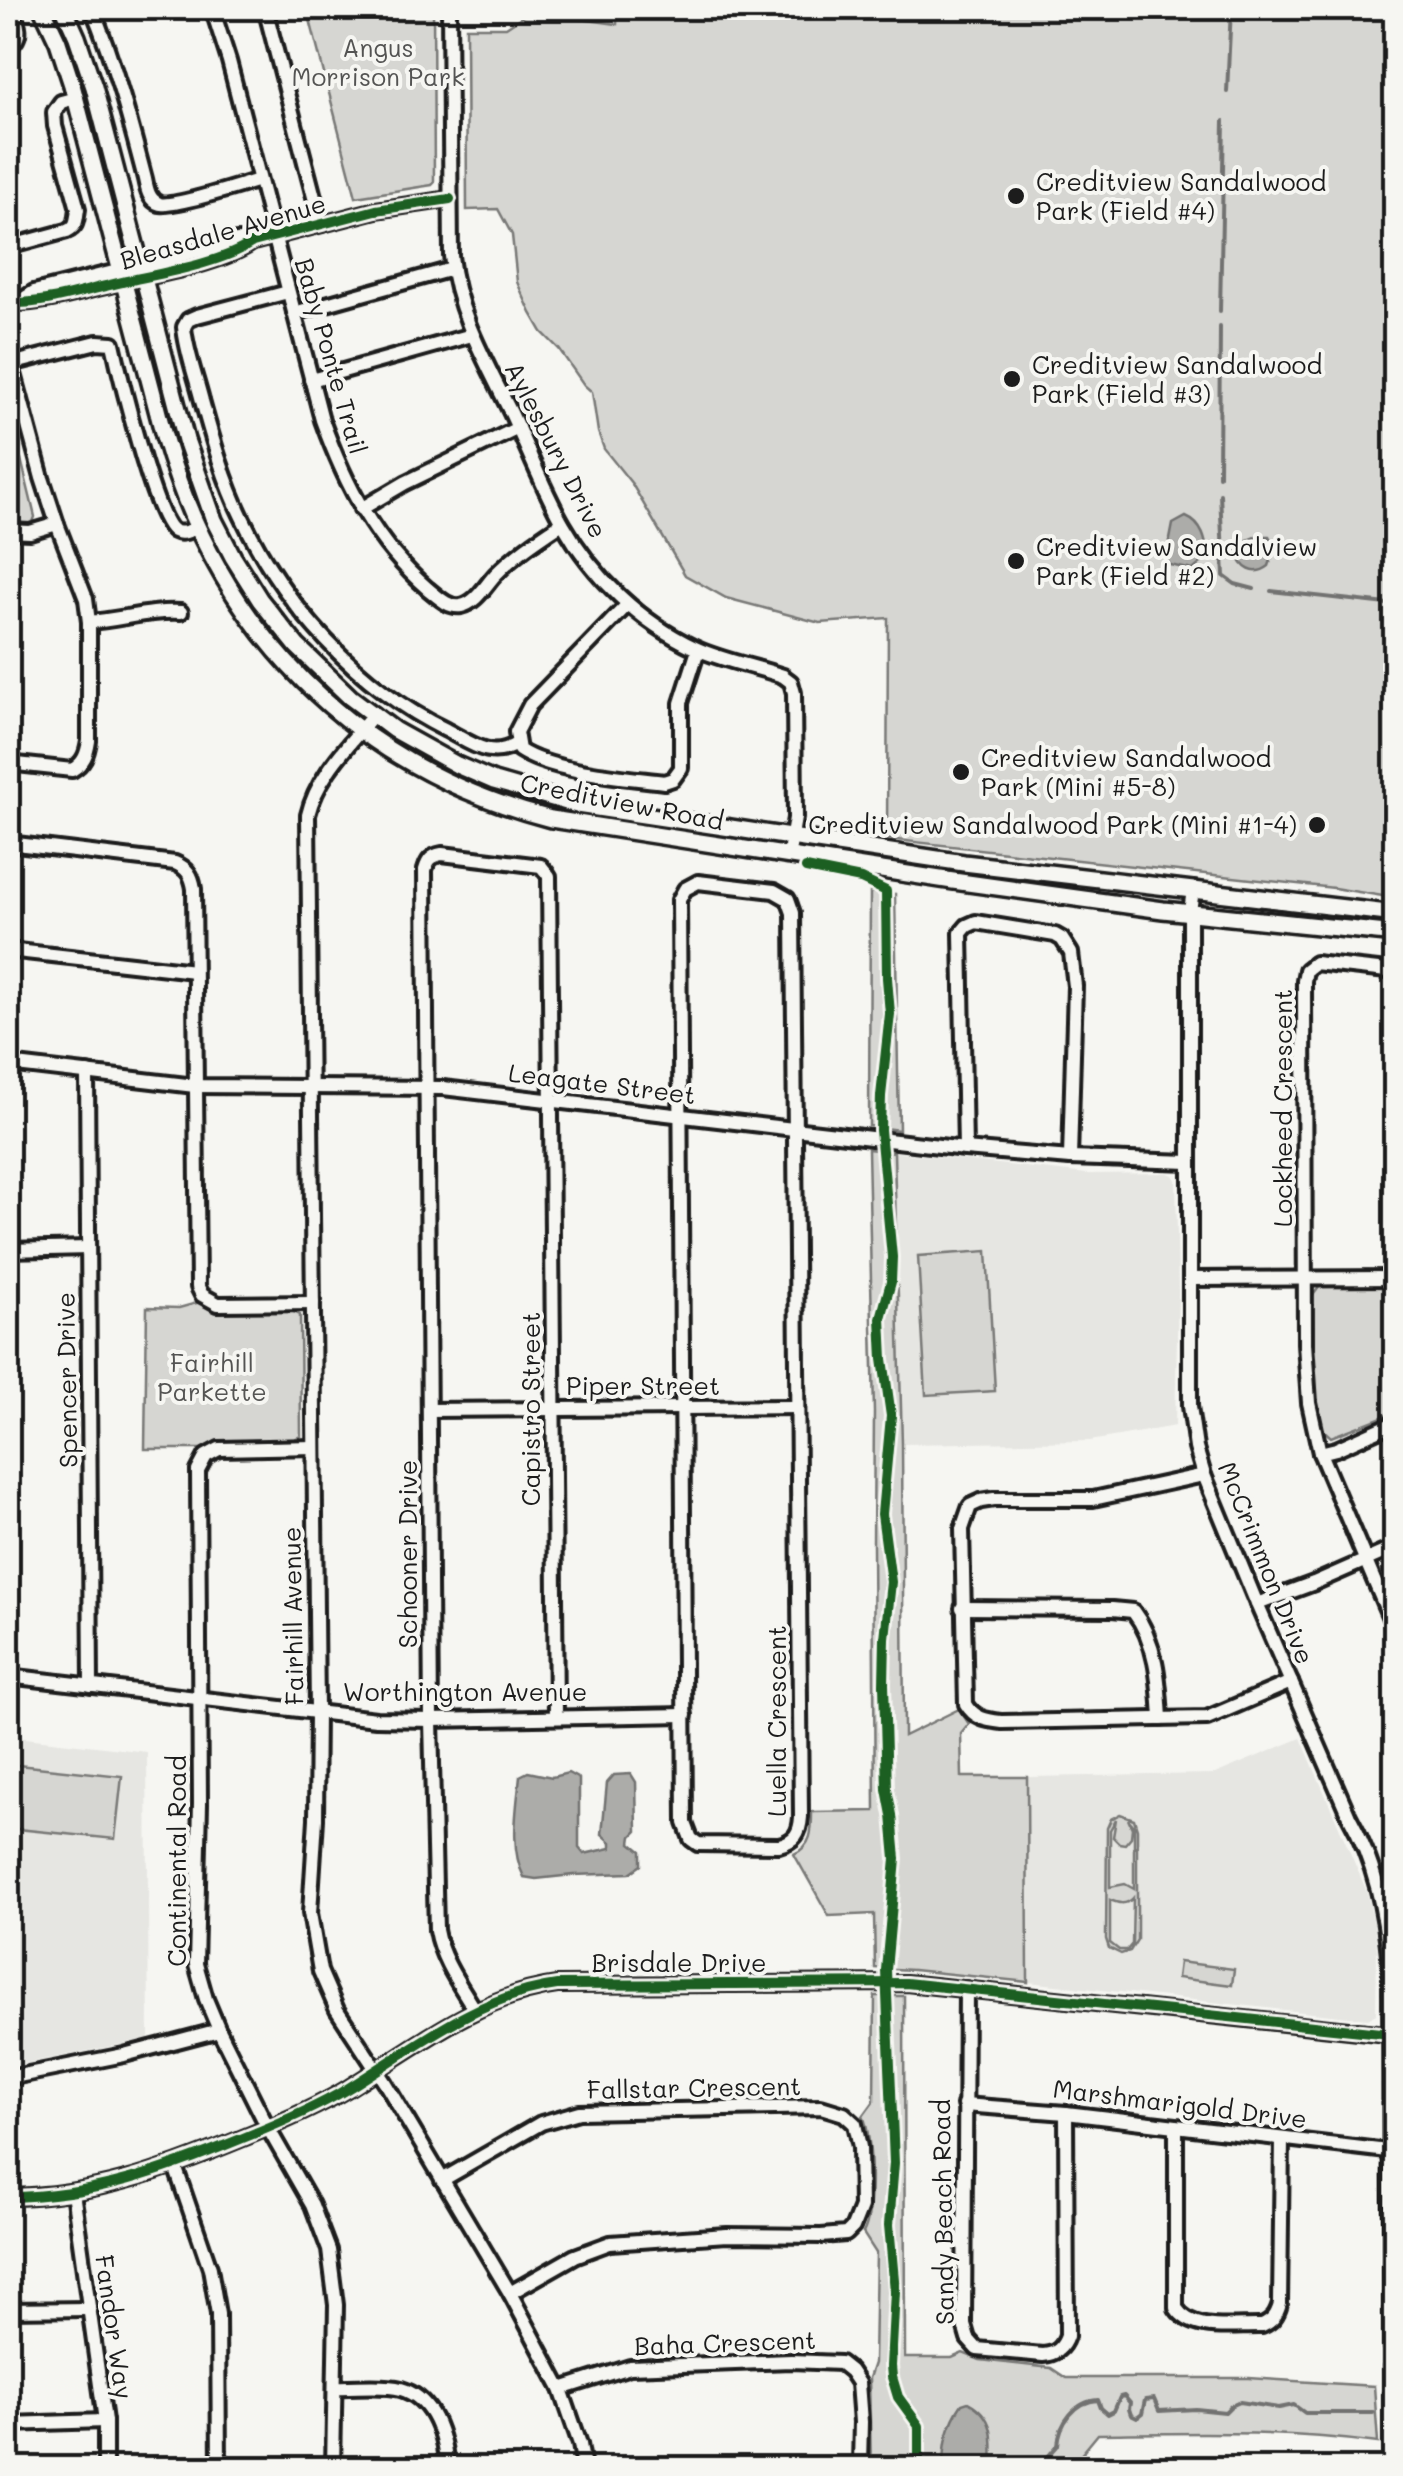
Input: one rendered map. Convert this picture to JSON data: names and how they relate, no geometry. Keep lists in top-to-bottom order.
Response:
{
  "streets": {
    "main road": ["Creditview Road"],
    "street": [
      "Bleasdale Avenue",
      "Baby Ponte Trail",
      "Aylesbury Drive",
      "Leagate Street",
      "Lockheed Crescent",
      "Spencer Drive",
      "Piper Street",
      "Capistro Street",
      "Schooner Drive",
      "McCrimmon Drive",
      "Fairhill Avenue",
      "Worthington Avenue",
      "Luella Crescent",
      "Continental Road",
      "Brisdale Drive",
      "Fallstar Crescent",
      "Marshmarigold Drive",
      "Sandy Beach Road",
      "Fandor Way",
      "Baha Crescent"
    ]
  },
  "crossings": [
    ["Bleasdale Avenue", "Baby Ponte Trail"],
    ["Bleasdale Avenue", "Aylesbury Drive"],
    ["Bleasdale Avenue", "Creditview Road"],
    ["Baby Ponte Trail", "Aylesbury Drive"],
    ["Aylesbury Drive", "Creditview Road"],
    ["Creditview Road", "McCrimmon Drive"],
    ["Creditview Road", "Fairhill Avenue"],
    ["Leagate Street", "Spencer Drive"],
    ["Leagate Street", "Capistro Street"],
    ["Leagate Street", "Schooner Drive"],
    ["Leagate Street", "McCrimmon Drive"],
    ["Leagate Street", "Fairhill Avenue"],
    ["Leagate Street", "Luella Crescent"],
    ["Spencer Drive", "Worthington Avenue"],
    ["Piper Street", "Capistro Street"],
    ["Piper Street", "Schooner Drive"],
    ["Piper Street", "Luella Crescent"],
    ["Capistro Street", "Schooner Drive"],
    ["Capistro Street", "Worthington Avenue"],
    ["Schooner Drive", "Worthington Avenue"],
    ["Schooner Drive", "Brisdale Drive"],
    ["McCrimmon Drive", "Brisdale Drive"],
    ["McCrimmon Drive", "Marshmarigold Drive"],
    ["Fairhill Avenue", "Worthington Avenue"],
    ["Fairhill Avenue", "Continental Road"],
    ["Fairhill Avenue", "Brisdale Drive"],
    ["Fairhill Avenue", "Fallstar Crescent"],
    ["Fairhill Avenue", "Baha Crescent"],
    ["Worthington Avenue", "Luella Crescent"],
    ["Worthington Avenue", "Continental Road"],
    ["Continental Road", "Brisdale Drive"],
    ["Brisdale Drive", "Sandy Beach Road"],
    ["Brisdale Drive", "Fandor Way"],
    ["Marshmarigold Drive", "Sandy Beach Road"]
  ],
  "parks": ["Angus Morrison Park", "Fairhill Parkette"],
  "places": [
    "Creditview Sandalwood Park (Field #4)",
    "Creditview Sandalwood Park (Field #3)",
    "Creditview Sandalview Park (Field #2)",
    "Creditview Sandalwood Park (Mini #5-8)",
    "Creditview Sandalwood Park (Mini #1-4)"
  ]
}
